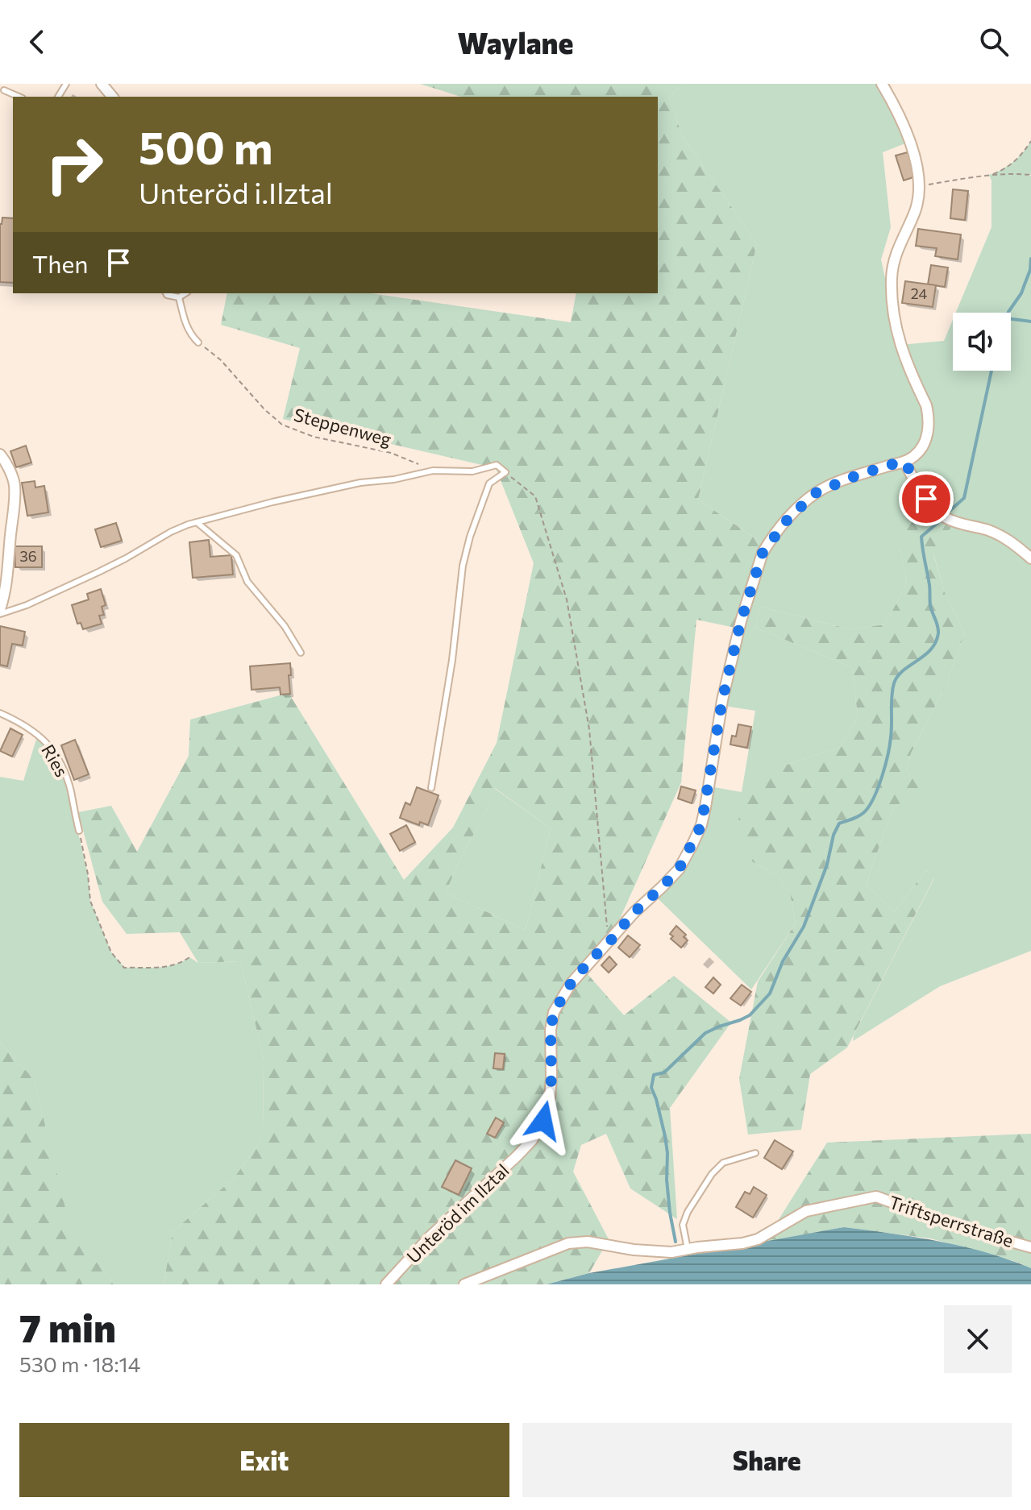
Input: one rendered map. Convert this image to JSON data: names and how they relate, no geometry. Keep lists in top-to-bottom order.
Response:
{
  "streets": {
    "street": ["Unteröd im Ilztal", "Triftsperrstraße"],
    "lane": ["Ries"],
    "path": ["Steppenweg"]
  },
  "house_numbers": ["24", "36"],
  "page": {
    "header": "Waylane",
    "turn": ["500 m", "Unteröd i.Ilztal"],
    "then": "Then",
    "heading": ["7 min", "530 m · 18:14"],
    "buttons": ["Exit", "Share"]
  }
}
